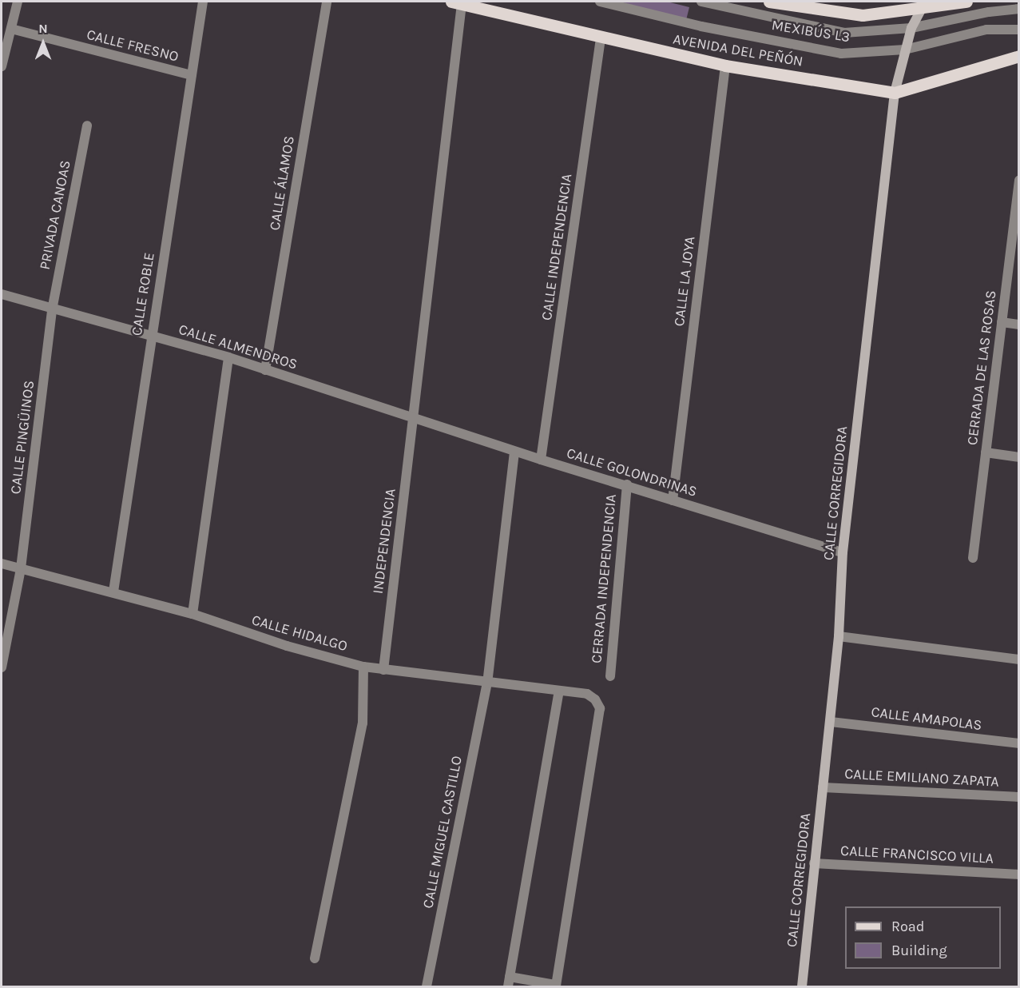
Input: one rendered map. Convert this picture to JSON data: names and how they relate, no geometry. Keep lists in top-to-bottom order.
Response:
{
  "streets": {
    "main road": ["AVENIDA DEL PEÑÓN", "CALLE CORREGIDORA"],
    "street": [
      "MEXIBÚS L3",
      "CALLE FRESNO",
      "CALLE ÁLAMOS",
      "PRIVADA CANOAS",
      "CALLE INDEPENDENCIA",
      "CALLE LA JOYA",
      "CALLE ROBLE",
      "CALLE ALMENDROS",
      "CERRADA DE LAS ROSAS",
      "CALLE PINGÜINOS",
      "CALLE GOLONDRINAS",
      "INDEPENDENCIA",
      "CERRADA INDEPENDENCIA",
      "CALLE HIDALGO",
      "CALLE AMAPOLAS",
      "CALLE EMILIANO ZAPATA",
      "CALLE MIGUEL CASTILLO",
      "CALLE FRANCISCO VILLA"
    ]
  },
  "crossings": [
    ["MEXIBÚS L3", "CALLE CORREGIDORA"],
    ["CALLE FRESNO", "CALLE ROBLE"],
    ["AVENIDA DEL PEÑÓN", "CALLE INDEPENDENCIA"],
    ["AVENIDA DEL PEÑÓN", "CALLE LA JOYA"],
    ["AVENIDA DEL PEÑÓN", "CALLE CORREGIDORA"],
    ["CALLE ÁLAMOS", "CALLE ALMENDROS"],
    ["PRIVADA CANOAS", "CALLE ALMENDROS"],
    ["PRIVADA CANOAS", "CALLE PINGÜINOS"],
    ["CALLE INDEPENDENCIA", "CALLE GOLONDRINAS"],
    ["CALLE LA JOYA", "CALLE GOLONDRINAS"],
    ["CALLE ROBLE", "CALLE ALMENDROS"],
    ["CALLE ROBLE", "CALLE HIDALGO"],
    ["CALLE ALMENDROS", "CALLE PINGÜINOS"],
    ["CALLE ALMENDROS", "CALLE GOLONDRINAS"],
    ["CALLE ALMENDROS", "INDEPENDENCIA"],
    ["CALLE PINGÜINOS", "CALLE HIDALGO"],
    ["CALLE GOLONDRINAS", "CALLE CORREGIDORA"],
    ["CALLE GOLONDRINAS", "INDEPENDENCIA"],
    ["CALLE GOLONDRINAS", "CERRADA INDEPENDENCIA"],
    ["CALLE CORREGIDORA", "CALLE AMAPOLAS"],
    ["CALLE CORREGIDORA", "CALLE EMILIANO ZAPATA"],
    ["CALLE CORREGIDORA", "CALLE FRANCISCO VILLA"],
    ["INDEPENDENCIA", "CALLE HIDALGO"],
    ["CALLE HIDALGO", "CALLE MIGUEL CASTILLO"]
  ],
  "legend": ["Road", "Building"],
  "north": "top"
}
